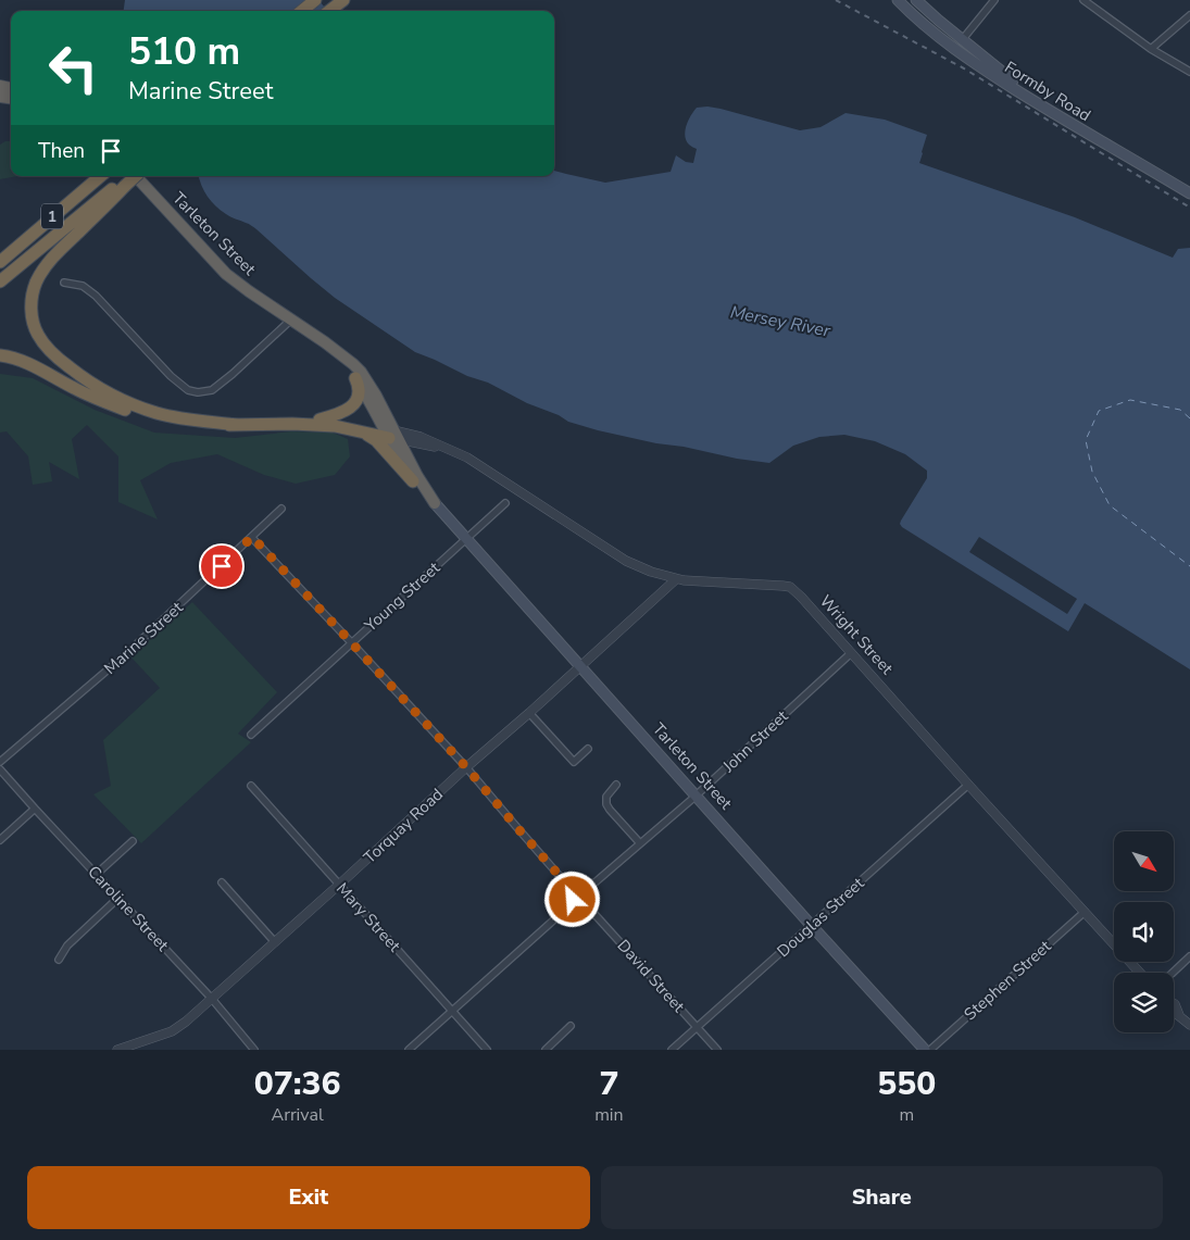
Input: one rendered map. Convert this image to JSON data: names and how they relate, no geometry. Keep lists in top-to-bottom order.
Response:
{
  "streets": {
    "highway": ["1", "Tarleton Street"],
    "main road": ["Formby Road"],
    "street": [
      "Young Street",
      "Wright Street",
      "Marine Street",
      "John Street",
      "Torquay Road",
      "Caroline Street",
      "Mary Street",
      "Douglas Street",
      "David Street",
      "Stephen Street"
    ]
  },
  "crossings": [
    ["Tarleton Street", "Young Street"],
    ["Tarleton Street", "Wright Street"],
    ["Tarleton Street", "John Street"],
    ["Tarleton Street", "Torquay Road"],
    ["Tarleton Street", "Douglas Street"],
    ["Wright Street", "John Street"],
    ["Wright Street", "Torquay Road"],
    ["Wright Street", "Douglas Street"],
    ["Wright Street", "Stephen Street"],
    ["John Street", "David Street"],
    ["Torquay Road", "Caroline Street"],
    ["Torquay Road", "Mary Street"],
    ["Douglas Street", "David Street"]
  ],
  "water": ["Mersey River"],
  "north": "bottom right",
  "page": {
    "turn": ["510 m", "Marine Street"],
    "then": "Then",
    "eta": [
      "07:36",
      "Arrival",
      "7",
      "min",
      "550",
      "m"
    ],
    "buttons": ["Exit", "Share"]
  }
}
